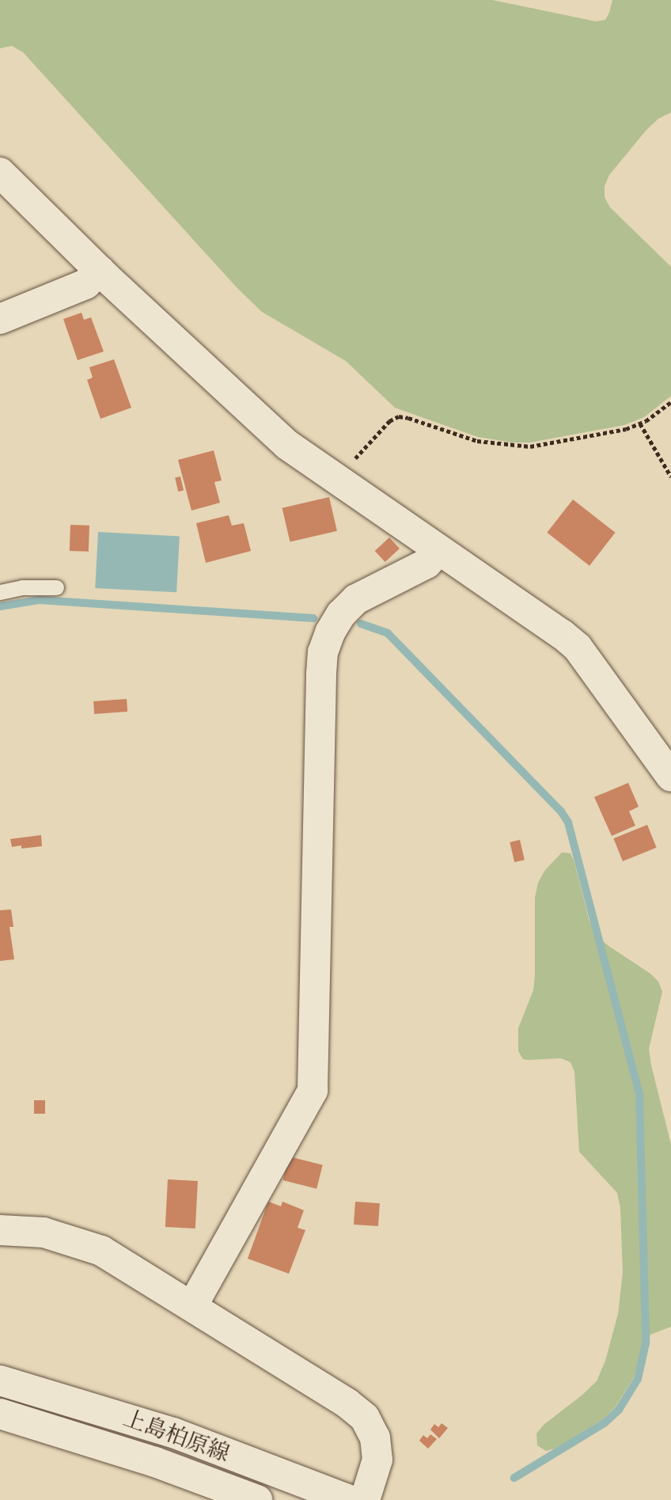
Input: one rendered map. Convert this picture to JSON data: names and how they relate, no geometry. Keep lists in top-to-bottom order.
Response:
{
  "streets": {
    "street": ["上島柏原線"]
  }
}
